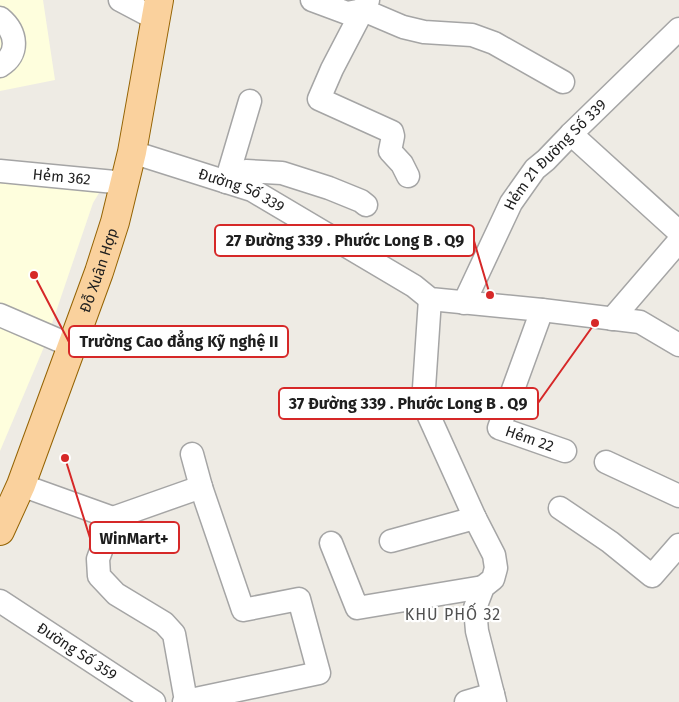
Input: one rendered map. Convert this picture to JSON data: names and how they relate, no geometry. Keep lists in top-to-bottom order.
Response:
{
  "streets": {
    "main road": ["Đỗ Xuân Hợp"],
    "street": [
      "Hẻm 21 Đường Số 339",
      "Hẻm 362",
      "Đường Số 339",
      "Hẻm 22",
      "Đường Số 359"
    ]
  },
  "crossings": [
    ["Hẻm 362", "Đỗ Xuân Hợp"],
    ["Đường Số 339", "Đỗ Xuân Hợp"]
  ],
  "districts": ["KHU PHỐ 32"],
  "places": [
    "Trường Cao đẳng Kỹ nghệ II",
    "27 Đường 339 . Phước Long B . Q9",
    "37 Đường 339 . Phước Long B . Q9",
    "WinMart+"
  ]
}
